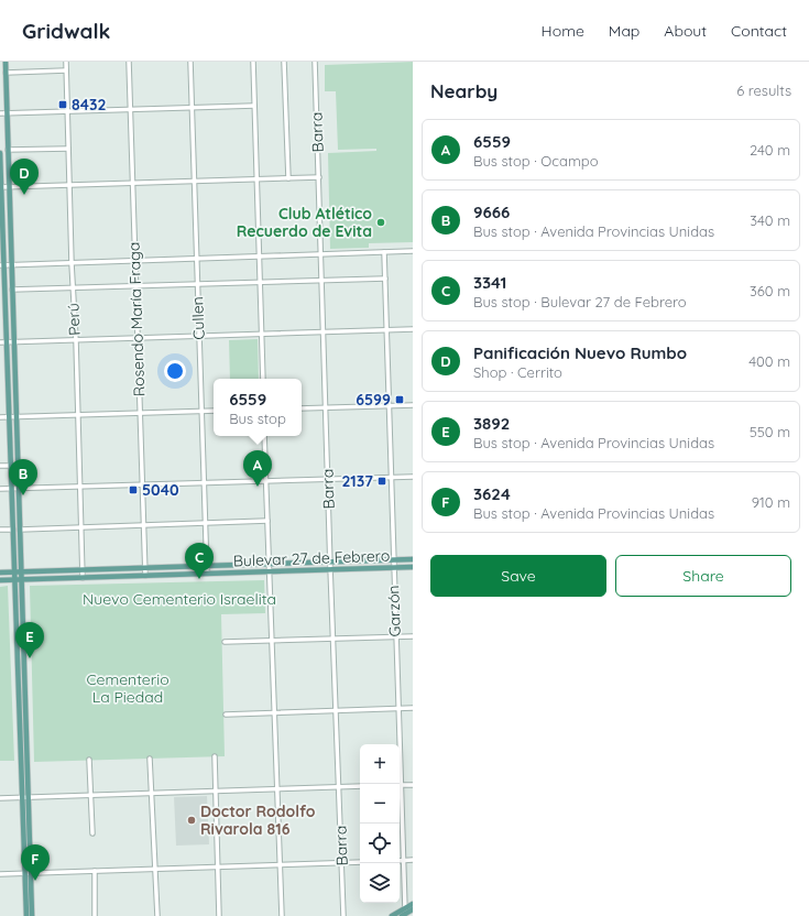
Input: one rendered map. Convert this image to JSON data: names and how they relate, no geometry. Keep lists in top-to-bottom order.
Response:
{
  "streets": {
    "main road": ["Bulevar 27 de Febrero"],
    "street": [
      "Barra",
      "Cullen",
      "Perú",
      "Rosendo María Fraga",
      "Garzón"
    ]
  },
  "crossings": [
    ["Barra", "Bulevar 27 de Febrero"],
    ["Cullen", "Bulevar 27 de Febrero"],
    ["Perú", "Bulevar 27 de Febrero"],
    ["Rosendo María Fraga", "Bulevar 27 de Febrero"],
    ["Bulevar 27 de Febrero", "Garzón"]
  ],
  "parks": ["Nuevo Cementerio Israelita", "Cementerio La Piedad"],
  "places": {
    "transit": [
      "8432",
      "6599",
      "2137",
      "5040"
    ],
    "other": ["Club Atlético Recuerdo de Evita", "Doctor Rodolfo Rivarola 816"]
  },
  "page": {
    "header": "Gridwalk",
    "nav": [
      "Home",
      "Map",
      "About",
      "Contact"
    ],
    "heading": ["Nearby", "6 results"],
    "list": [
      {
        "mark": "A",
        "name": "6559",
        "note": "Bus stop · Ocampo",
        "value": "240 m"
      },
      {
        "mark": "B",
        "name": "9666",
        "note": "Bus stop · Avenida Provincias Unidas",
        "value": "340 m"
      },
      {
        "mark": "C",
        "name": "3341",
        "note": "Bus stop · Bulevar 27 de Febrero",
        "value": "360 m"
      },
      {
        "mark": "D",
        "name": "Panificación Nuevo Rumbo",
        "note": "Shop · Cerrito",
        "value": "400 m"
      },
      {
        "mark": "E",
        "name": "3892",
        "note": "Bus stop · Avenida Provincias Unidas",
        "value": "550 m"
      },
      {
        "mark": "F",
        "name": "3624",
        "note": "Bus stop · Avenida Provincias Unidas",
        "value": "910 m"
      }
    ],
    "pins": [
      "D",
      "A",
      "B",
      "C",
      "E",
      "F"
    ],
    "popup": ["6559", "Bus stop"],
    "buttons": ["Save", "Share"],
    "map_buttons": ["+", "−"]
  }
}
